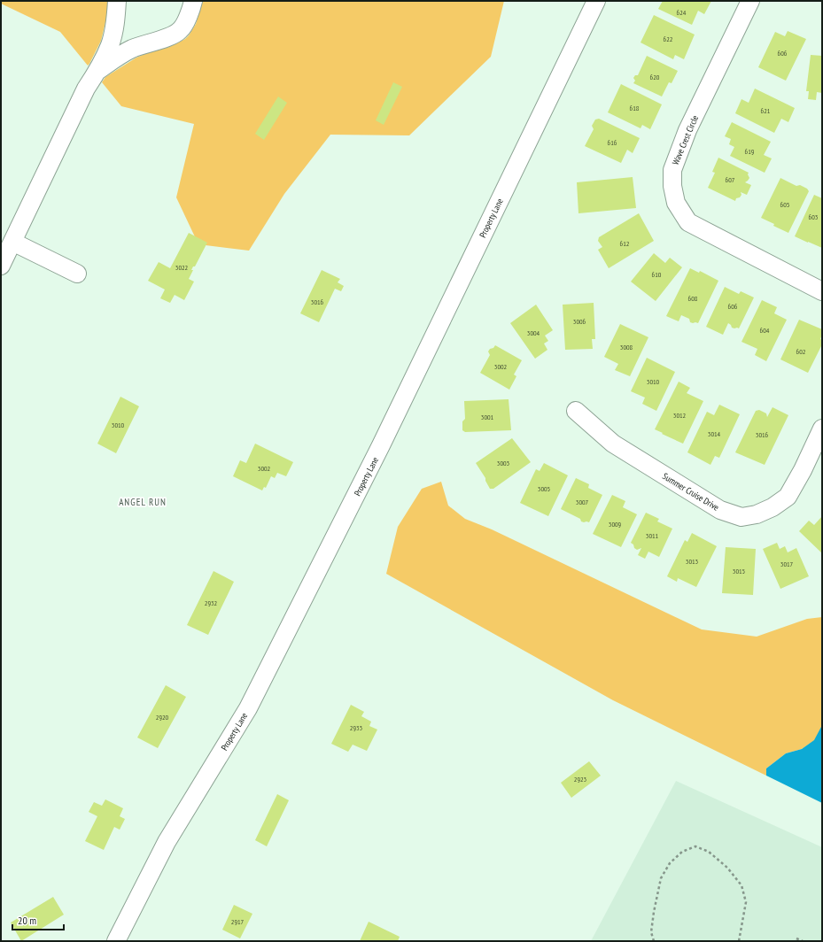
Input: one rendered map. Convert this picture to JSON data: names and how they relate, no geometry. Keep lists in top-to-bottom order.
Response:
{
  "streets": {
    "street": ["Wave Crest Circle", "Property Lane", "Summer Cruise Drive"]
  },
  "districts": ["ANGEL RUN"],
  "house_numbers": [
    "624",
    "622",
    "606",
    "620",
    "618",
    "621",
    "616",
    "619",
    "607",
    "605",
    "603",
    "612",
    "3022",
    "610",
    "608",
    "3016",
    "606",
    "3006",
    "604",
    "3004",
    "3008",
    "602",
    "3002",
    "3010",
    "3012",
    "3001",
    "3010",
    "3014",
    "3016",
    "3003",
    "3002",
    "3005",
    "3007",
    "3009",
    "3011",
    "3013",
    "3017",
    "3015",
    "2932",
    "2920",
    "2933",
    "2923",
    "2917"
  ],
  "scale_bar": "20 m"
}
